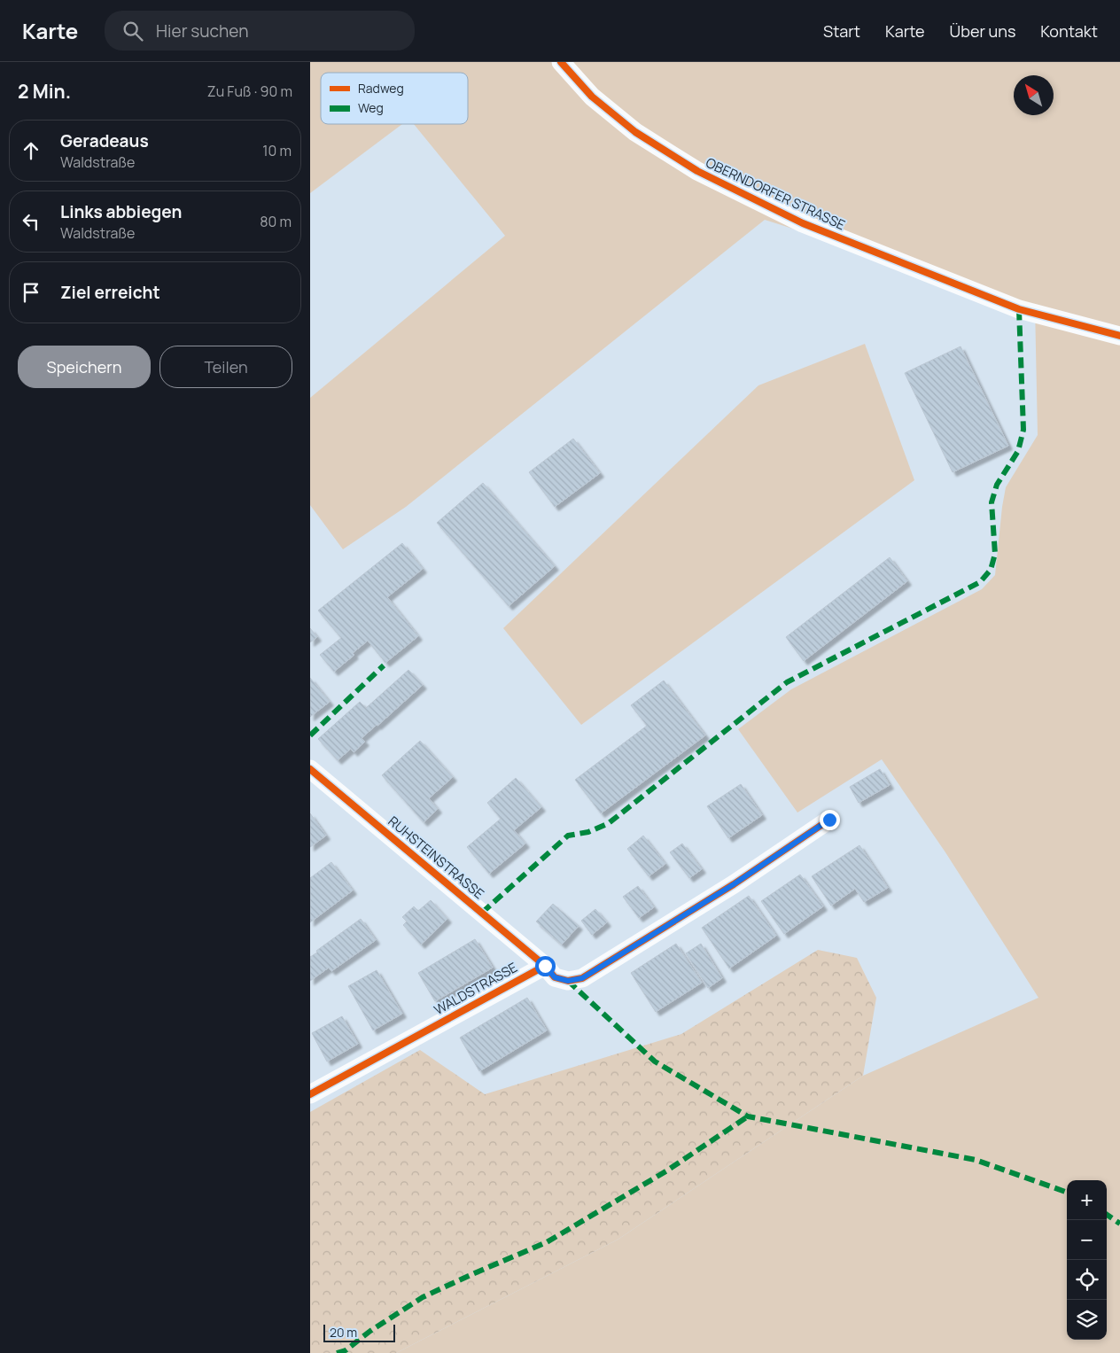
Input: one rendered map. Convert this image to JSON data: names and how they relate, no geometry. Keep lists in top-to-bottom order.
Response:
{
  "streets": {
    "street": ["OBERNDORFER STRASSE", "RUHSTEINSTRASSE", "WALDSTRASSE"]
  },
  "crossings": [
    ["RUHSTEINSTRASSE", "WALDSTRASSE"]
  ],
  "legend": ["Radweg", "Weg"],
  "scale_bar": "20 m",
  "north": "top left",
  "page": {
    "header": "Karte",
    "search": "Hier suchen",
    "nav": [
      "Start",
      "Karte",
      "Über uns",
      "Kontakt"
    ],
    "heading": ["2 Min.", "Zu Fuß · 90 m"],
    "list": [
      ["Geradeaus", "Waldstraße", "10 m"],
      ["Links abbiegen", "Waldstraße", "80 m"],
      "Ziel erreicht"
    ],
    "buttons": ["Speichern", "Teilen"],
    "map_buttons": ["+", "−"],
    "scale": "20 m"
  }
}
